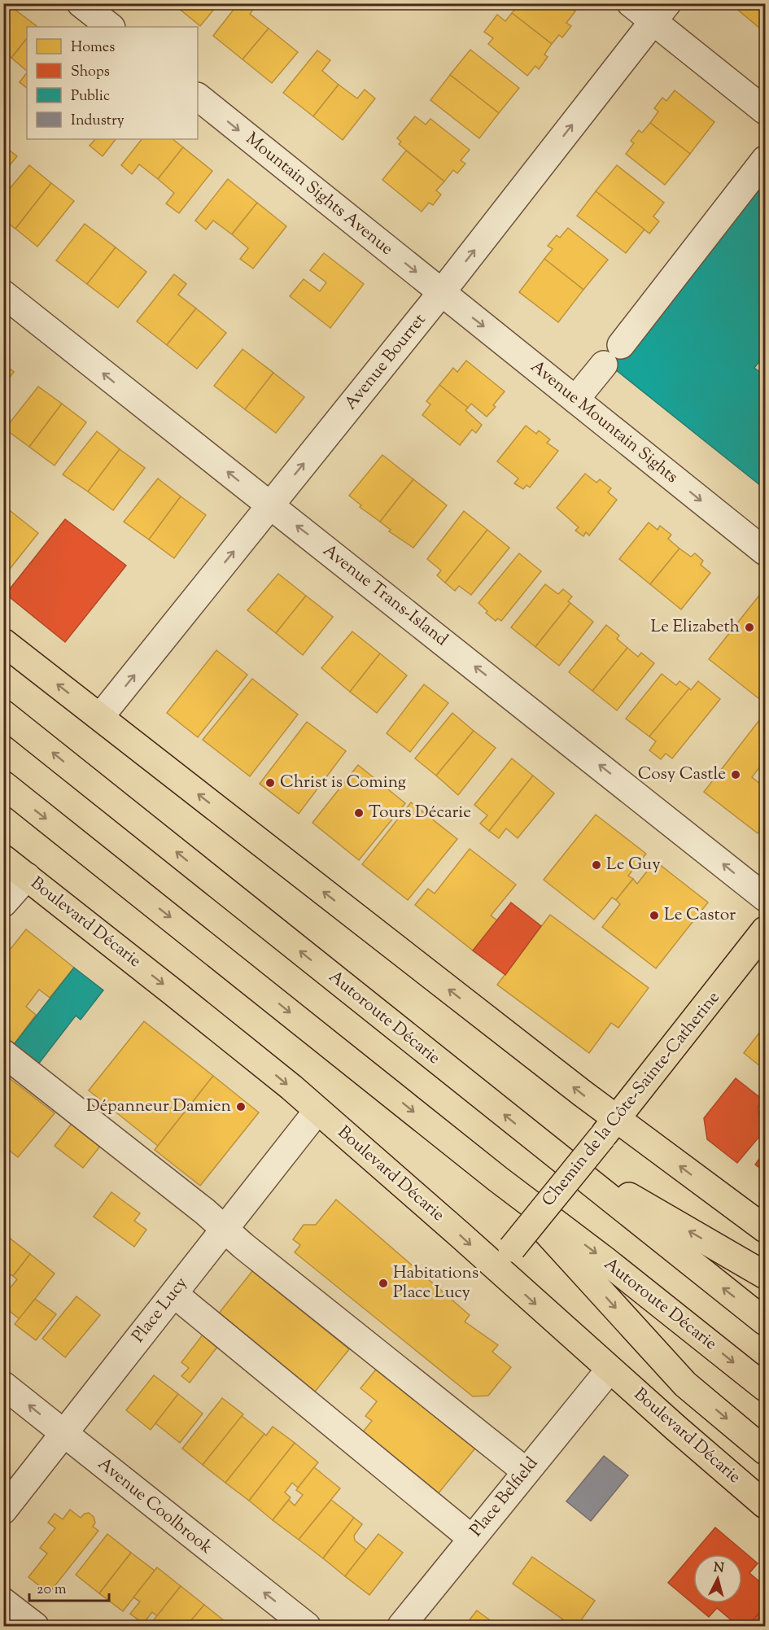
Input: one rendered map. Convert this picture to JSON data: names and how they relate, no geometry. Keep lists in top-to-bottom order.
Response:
{
  "streets": {
    "main road": ["Boulevard Décarie", "Autoroute Décarie", "Chemin de la Côte-Sainte-Catherine"],
    "street": [
      "Mountain Sights Avenue",
      "Avenue Bourret",
      "Avenue Mountain Sights",
      "Avenue Trans-Island",
      "Place Lucy",
      "Place Belfield",
      "Avenue Coolbrook"
    ]
  },
  "crossings": [
    ["Mountain Sights Avenue", "Avenue Bourret"],
    ["Mountain Sights Avenue", "Avenue Mountain Sights"],
    ["Avenue Bourret", "Avenue Mountain Sights"],
    ["Avenue Bourret", "Avenue Trans-Island"],
    ["Boulevard Décarie", "Chemin de la Côte-Sainte-Catherine"],
    ["Boulevard Décarie", "Place Lucy"],
    ["Boulevard Décarie", "Place Belfield"],
    ["Place Lucy", "Avenue Coolbrook"]
  ],
  "one_way": ["Mountain Sights Avenue", "Avenue Mountain Sights", "Avenue Trans-Island"],
  "places": [
    "Le Elizabeth",
    "Cosy Castle",
    "Christ is Coming",
    "Tours Décarie",
    "Le Guy",
    "Le Castor",
    "Dépanneur Damien",
    "Habitations Place Lucy"
  ],
  "legend": [
    "Homes",
    "Shops",
    "Public",
    "Industry"
  ],
  "scale_bar": "20 m",
  "north": "top"
}
